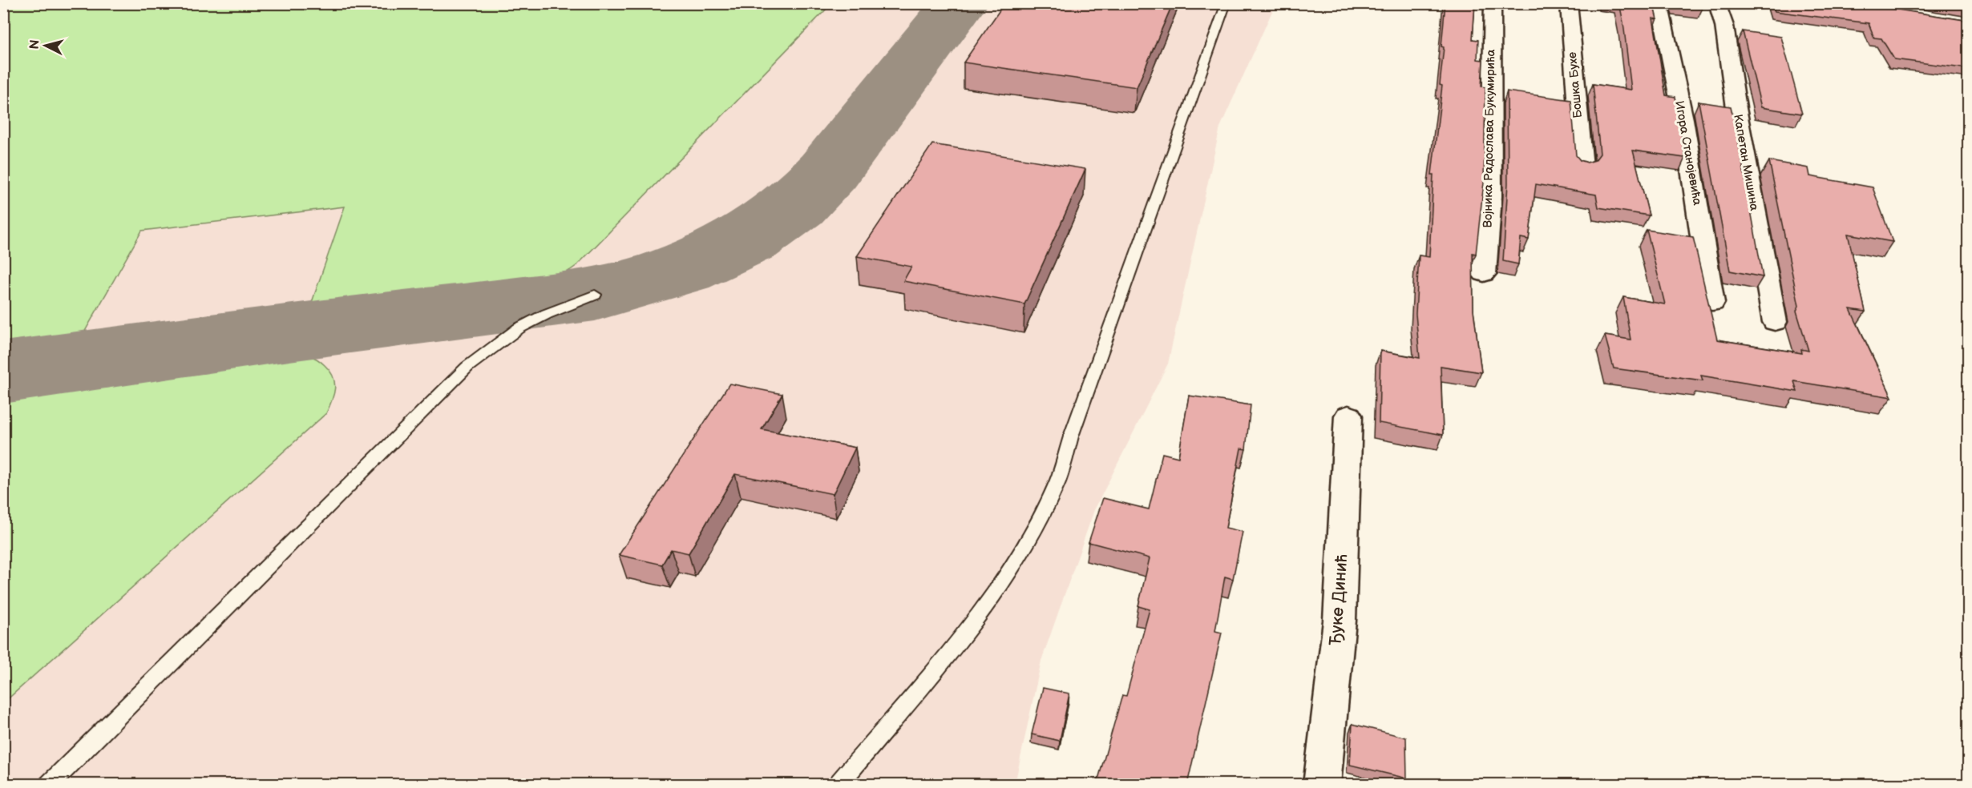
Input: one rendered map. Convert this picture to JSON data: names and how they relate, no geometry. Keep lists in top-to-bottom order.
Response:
{
  "streets": {
    "street": [
      "Бошка Бухе",
      "Војника Радослава Букумирића",
      "Игора Станојевића",
      "Капетан Мишина",
      "Ђуке Динић"
    ]
  },
  "north": "left"
}
